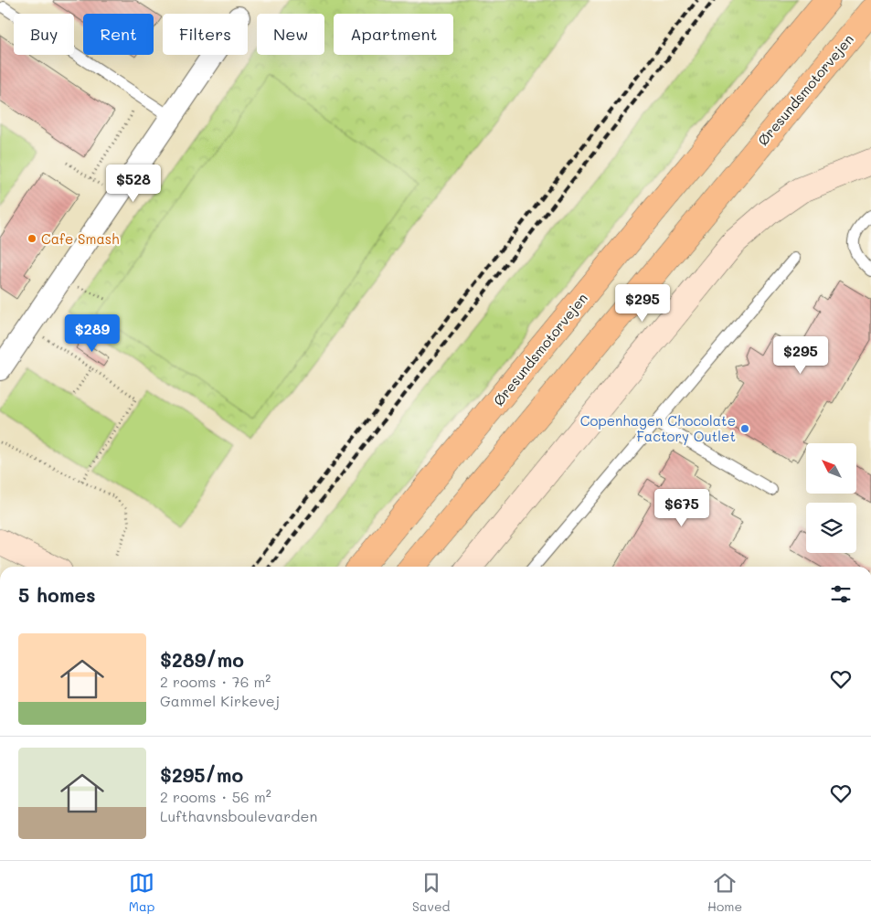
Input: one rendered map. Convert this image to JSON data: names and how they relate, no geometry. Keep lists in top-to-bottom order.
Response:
{
  "streets": {
    "highway": ["Øresundsmotorvejen"]
  },
  "places": ["Cafe Smash", "Copenhagen Chocolate Factory Outlet"],
  "north": "top left",
  "page": {
    "chip": [
      "Buy",
      "Rent",
      "Filters",
      "New",
      "Apartment"
    ],
    "price": [
      "$528",
      "$295",
      "$289",
      "$295",
      "$675"
    ],
    "heading": "5 homes",
    "list": [
      {
        "name": "$289/mo",
        "note": "2 rooms · 76 m² · Gammel Kirkevej"
      },
      {
        "name": "$295/mo",
        "note": "2 rooms · 56 m² · Lufthavnsboulevarden"
      }
    ],
    "tabs": ["Map", "Saved", "Home"]
  }
}
